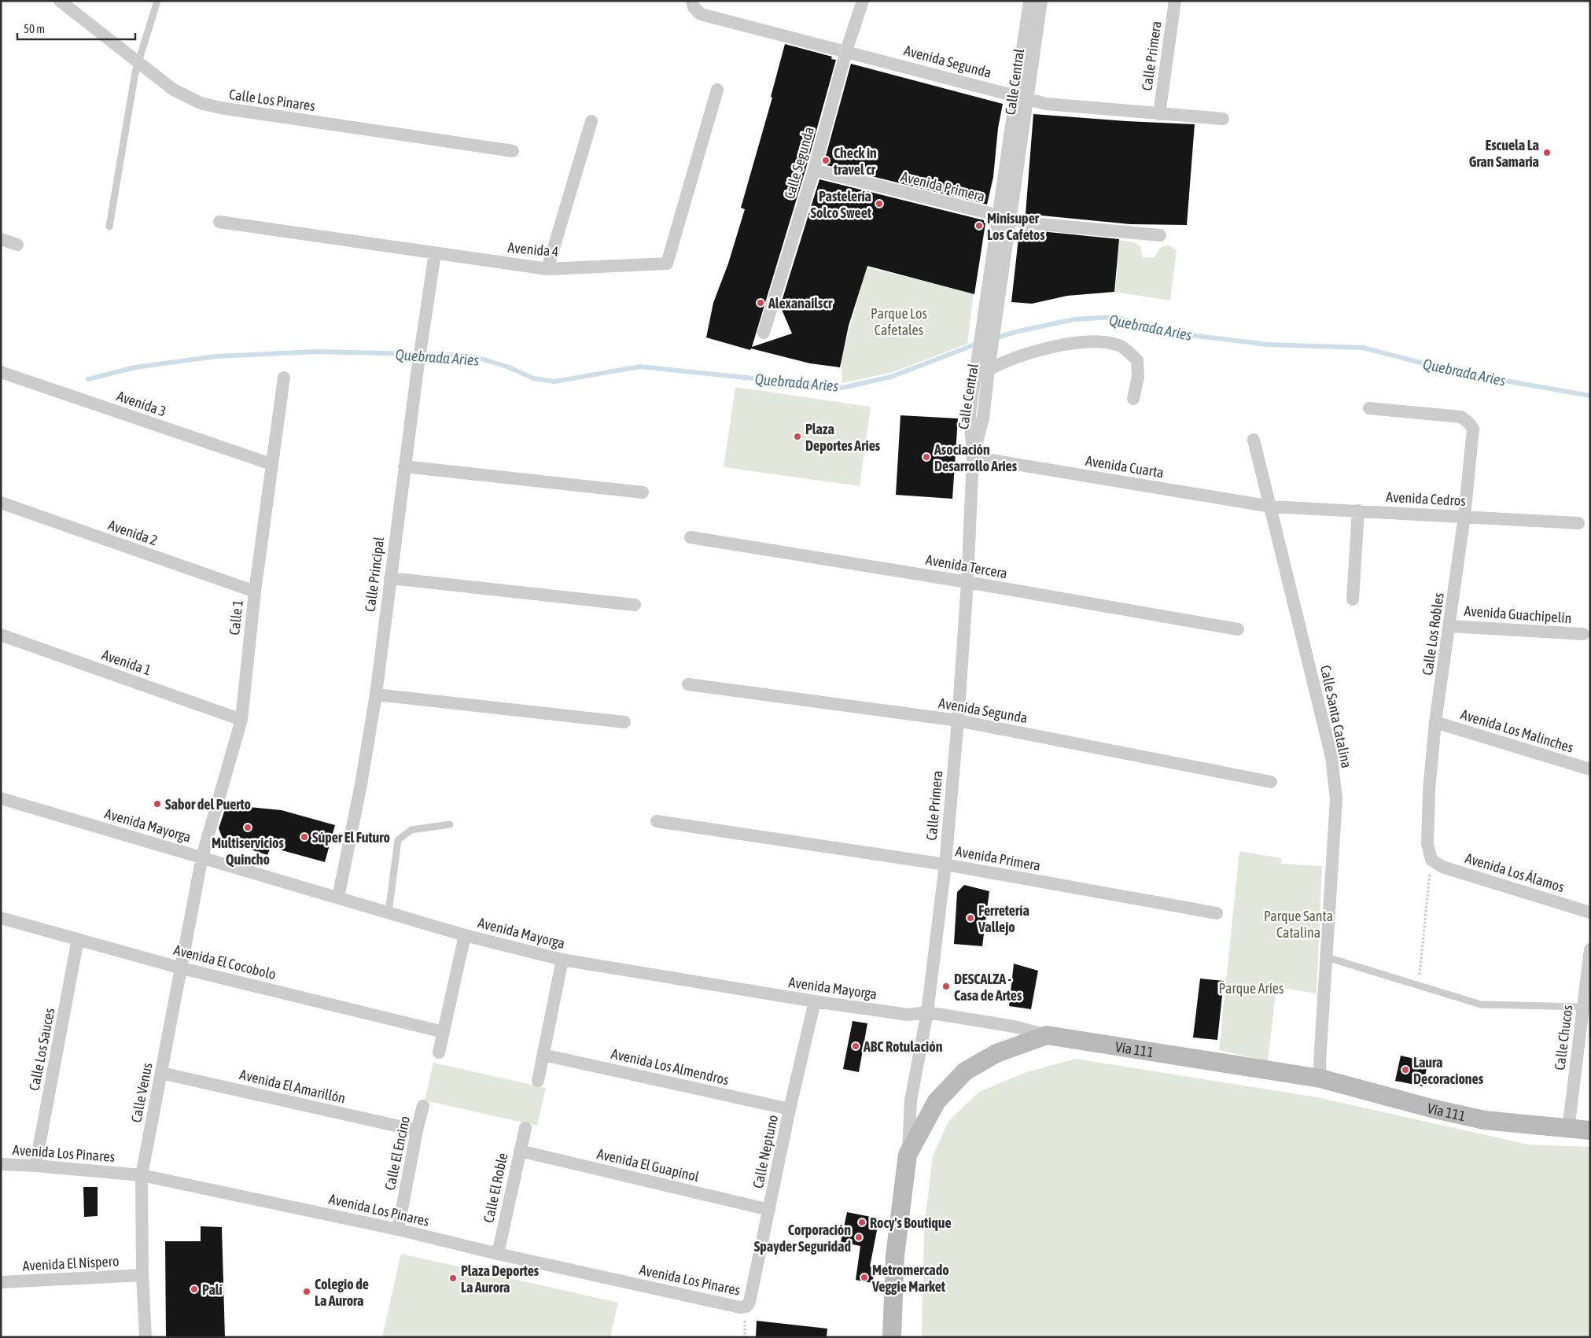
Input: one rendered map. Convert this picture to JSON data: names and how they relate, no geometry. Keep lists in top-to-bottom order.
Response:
{
  "streets": {
    "main road": ["Vía 111"],
    "street": [
      "Calle Primera",
      "Avenida Segunda",
      "Calle Central",
      "Calle Los Pinares",
      "Calle Segunda",
      "Avenida Primera",
      "Avenida 4",
      "Avenida 3",
      "Avenida Cuarta",
      "Avenida Cedros",
      "Avenida 2",
      "Avenida Tercera",
      "Calle Principal",
      "Avenida Guachipelín",
      "Calle 1",
      "Calle Los Robles",
      "Avenida 1",
      "Calle Santa Catalina",
      "Avenida Los Malinches",
      "Avenida Mayorga",
      "Avenida Los Álamos",
      "Avenida El Cocobolo",
      "Calle Chucos",
      "Calle Los Sauces",
      "Avenida Los Almendros",
      "Avenida El Amarillón",
      "Calle Venus",
      "Calle Neptuno",
      "Avenida Los Pinares",
      "Calle El Encino",
      "Avenida El Guapinol",
      "Calle El Roble",
      "Avenida El Níspero"
    ]
  },
  "crossings": [
    ["Calle Primera", "Avenida Segunda"],
    ["Calle Primera", "Calle Central"],
    ["Calle Primera", "Avenida Primera"],
    ["Calle Primera", "Avenida Cuarta"],
    ["Calle Primera", "Avenida Tercera"],
    ["Calle Primera", "Avenida Mayorga"],
    ["Calle Primera", "Vía 111"],
    ["Avenida Segunda", "Calle Central"],
    ["Avenida Segunda", "Calle Segunda"],
    ["Calle Central", "Avenida Primera"],
    ["Calle Central", "Avenida Cuarta"],
    ["Calle Segunda", "Avenida Primera"],
    ["Avenida 4", "Calle Principal"],
    ["Avenida 3", "Calle 1"],
    ["Avenida Cuarta", "Avenida Cedros"],
    ["Avenida Cuarta", "Calle Santa Catalina"],
    ["Avenida Cedros", "Calle Los Robles"],
    ["Avenida Cedros", "Calle Santa Catalina"],
    ["Avenida 2", "Calle 1"],
    ["Calle Principal", "Avenida Mayorga"],
    ["Avenida Guachipelín", "Calle Los Robles"],
    ["Calle 1", "Avenida 1"],
    ["Calle 1", "Avenida Mayorga"],
    ["Calle 1", "Calle Venus"],
    ["Calle Los Robles", "Avenida Los Malinches"],
    ["Calle Los Robles", "Avenida Los Álamos"],
    ["Calle Santa Catalina", "Vía 111"],
    ["Avenida Mayorga", "Vía 111"],
    ["Avenida Mayorga", "Calle Venus"],
    ["Avenida Mayorga", "Calle Neptuno"],
    ["Avenida El Cocobolo", "Calle Los Sauces"],
    ["Avenida El Cocobolo", "Calle Venus"],
    ["Calle Chucos", "Vía 111"],
    ["Calle Los Sauces", "Avenida Los Pinares"],
    ["Avenida Los Almendros", "Calle Neptuno"],
    ["Avenida El Amarillón", "Calle Venus"],
    ["Avenida El Amarillón", "Calle El Encino"],
    ["Calle Venus", "Avenida Los Pinares"],
    ["Calle Venus", "Avenida El Níspero"],
    ["Calle Neptuno", "Avenida Los Pinares"],
    ["Calle Neptuno", "Avenida El Guapinol"],
    ["Avenida Los Pinares", "Calle El Encino"],
    ["Avenida Los Pinares", "Calle El Roble"],
    ["Avenida El Guapinol", "Calle El Roble"]
  ],
  "water": ["Quebrada Aries"],
  "parks": ["Parque Los Cafetales", "Parque Santa Catalina", "Parque Aries"],
  "places": [
    "Escuela La Gran Samaria",
    "Check in travel cr",
    "Pastelería Solco Sweet",
    "Minisuper Los Cafetos",
    "Alexanailscr",
    "Plaza Deportes Aries",
    "Asociación Desarrollo Aries",
    "Sabor del Puerto",
    "Multiservicios Quincho",
    "Súper El Futuro",
    "Ferretería Vallejo",
    "DESCALZA - Casa de Artes",
    "ABC Rotulación",
    "Laura Decoraciones",
    "Rocy's Boutique",
    "Corporación Spayder Seguridad",
    "Metromercado Veggie Market",
    "Plaza Deportes La Aurora",
    "Palí",
    "Colegio de La Aurora"
  ],
  "scale_bar": "50 m"
}
